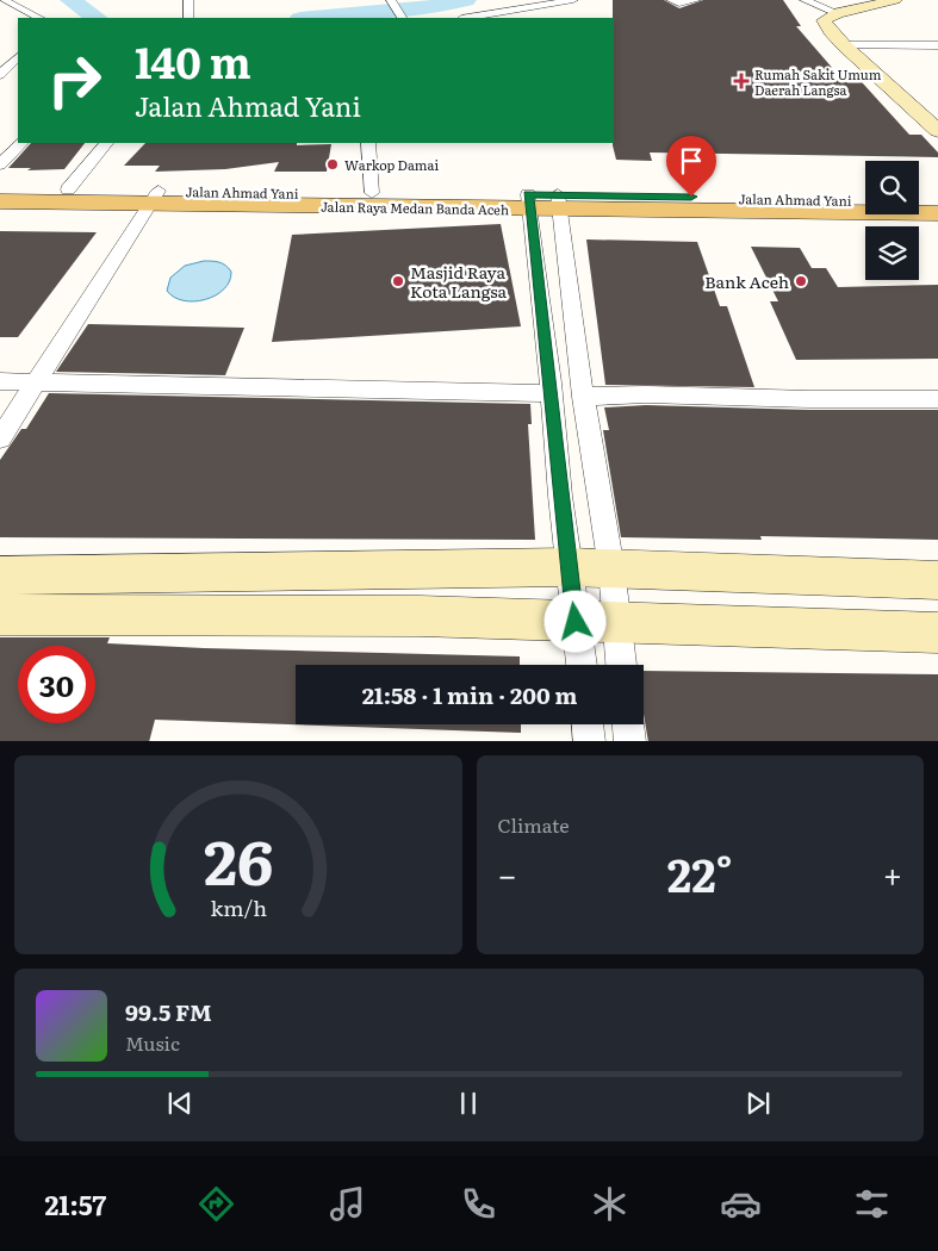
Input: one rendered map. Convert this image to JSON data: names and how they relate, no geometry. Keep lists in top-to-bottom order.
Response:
{
  "streets": {
    "main road": ["Jalan Ahmad Yani", "Jalan Raya Medan Banda Aceh"]
  },
  "crossings": [
    ["Jalan Ahmad Yani", "Jalan Raya Medan Banda Aceh"]
  ],
  "places": {
    "health": ["Rumah Sakit Umum Daerah Langsa"],
    "other": ["Warkop Damai", "Masjid Raya Kota Langsa", "Bank Aceh"]
  },
  "page": {
    "turn": ["140 m", "Jalan Ahmad Yani"],
    "limit": "30",
    "trip": "21:58 · 1 min · 200 m",
    "tile": "Climate",
    "heat": ["−", "22°", "+"],
    "song": ["99.5 FM", "Music"],
    "tabs": "21:57",
    "gauge": ["26", "km/h"]
  }
}
